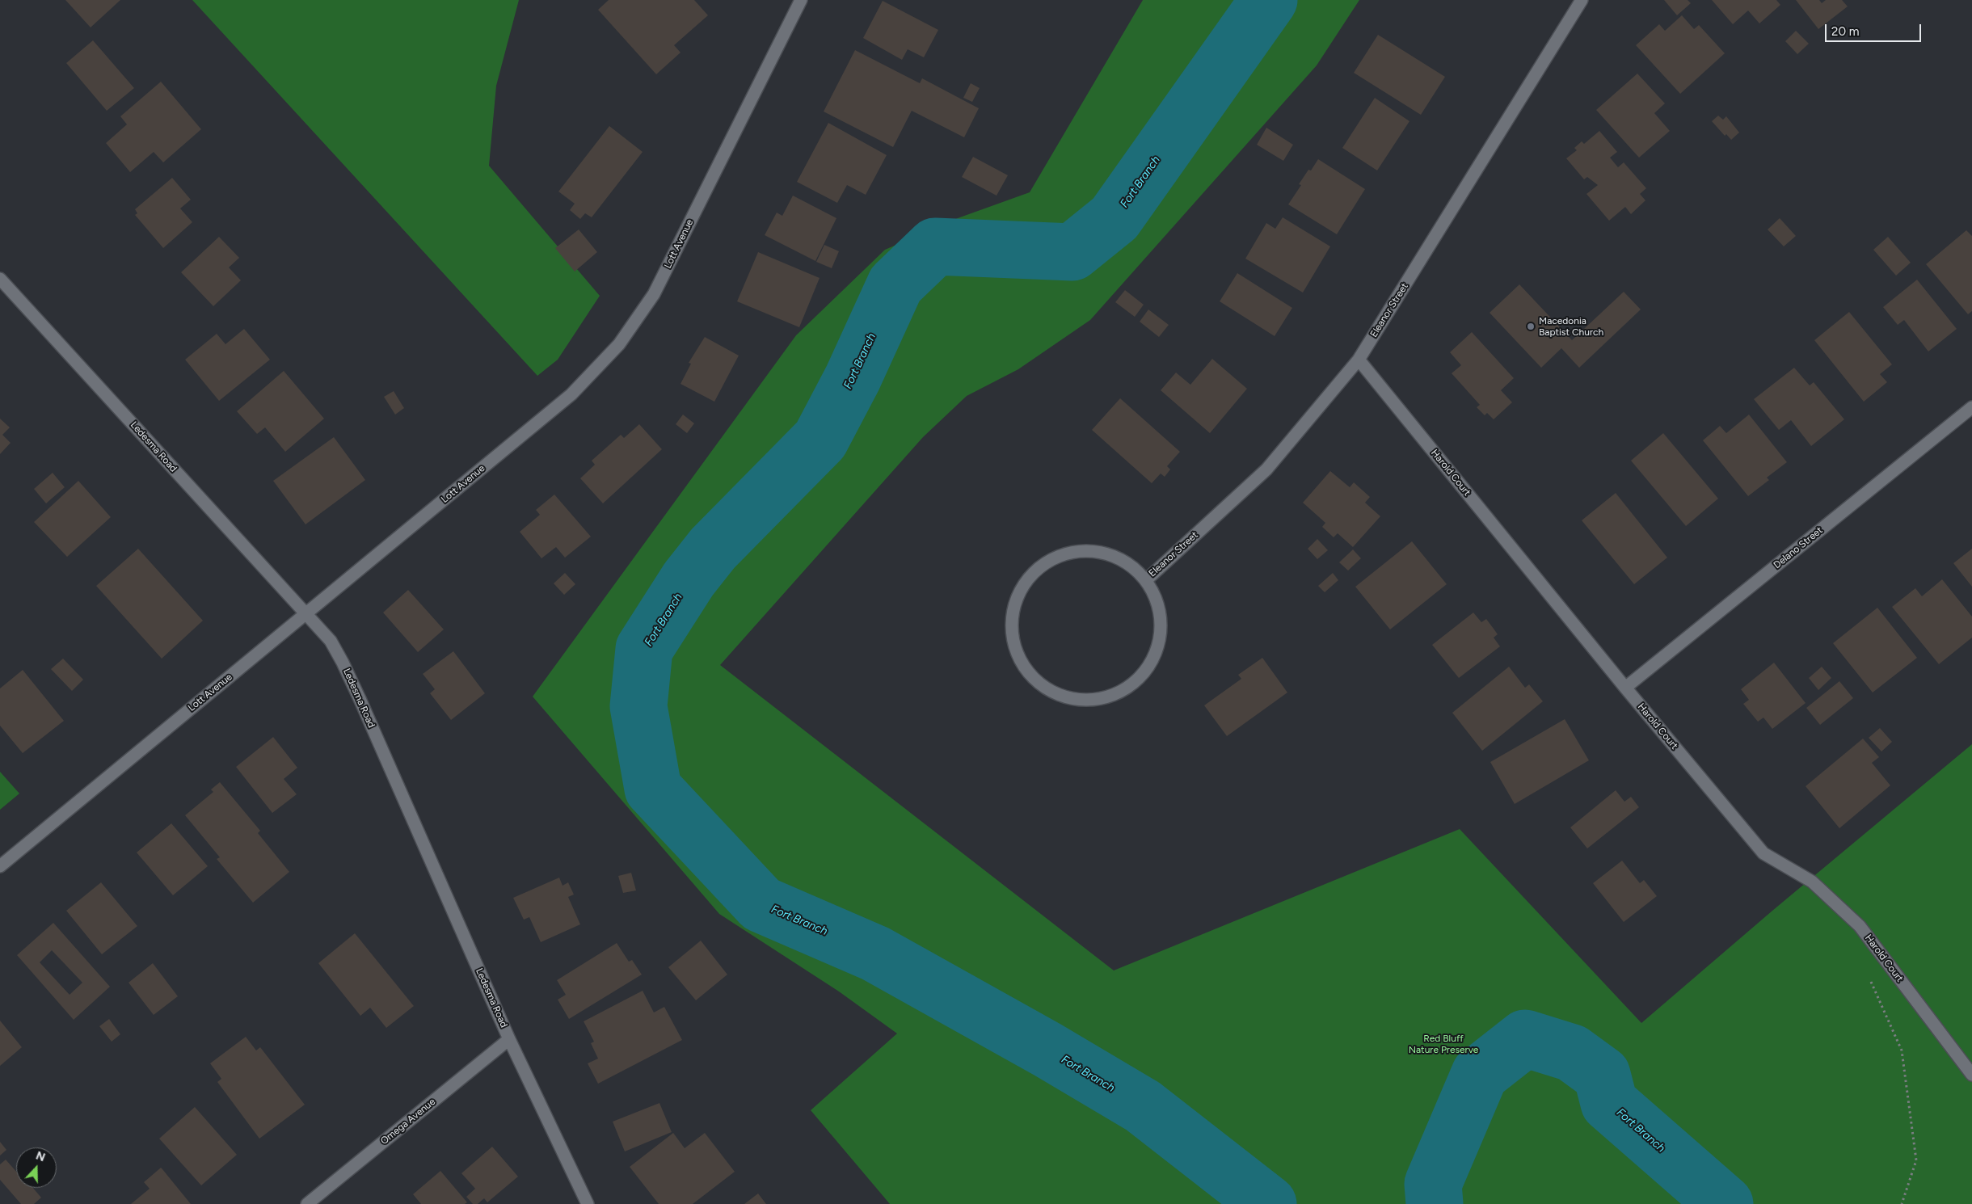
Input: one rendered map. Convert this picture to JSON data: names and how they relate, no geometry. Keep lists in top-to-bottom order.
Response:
{
  "streets": {
    "street": [
      "Lott Avenue",
      "Eleanor Street",
      "Ledesma Road",
      "Harold Court",
      "Delano Street",
      "Omega Avenue"
    ]
  },
  "crossings": [
    ["Lott Avenue", "Ledesma Road"],
    ["Eleanor Street", "Harold Court"],
    ["Ledesma Road", "Omega Avenue"],
    ["Harold Court", "Delano Street"]
  ],
  "water": ["Fort Branch"],
  "parks": ["Red Bluff Nature Preserve"],
  "places": ["Macedonia Baptist Church"],
  "scale_bar": "20 m",
  "north": "top"
}
